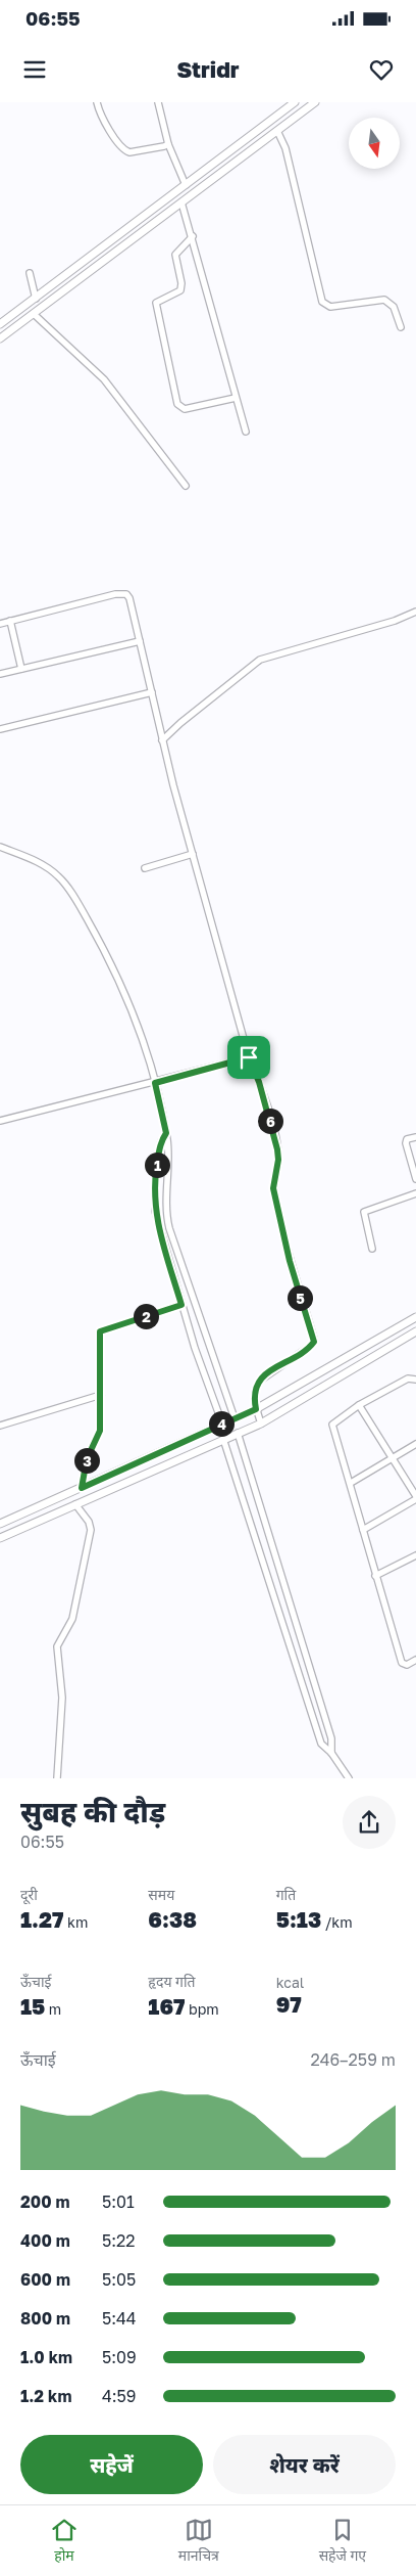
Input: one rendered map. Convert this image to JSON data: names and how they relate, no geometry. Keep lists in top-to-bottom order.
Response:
{
  "north": "bottom",
  "page": {
    "status": "06:55",
    "header": "Stridr",
    "pins": [
      "6",
      "1",
      "5",
      "2",
      "4",
      "3"
    ],
    "heading": ["सुबह की दौड़", "06:55"],
    "stats": [
      ["दूरी", "1.27 km"],
      ["समय", "6:38"],
      ["गति", "5:13 /km"],
      ["ऊँचाई", "15 m"],
      ["हृदय गति", "167 bpm"],
      ["kcal", "97"]
    ],
    "chart": ["ऊँचाई", "246–259 m"],
    "list": [
      {
        "name": "200 m",
        "note": "5:01"
      },
      {
        "name": "400 m",
        "note": "5:22"
      },
      {
        "name": "600 m",
        "note": "5:05"
      },
      {
        "name": "800 m",
        "note": "5:44"
      },
      {
        "name": "1.0 km",
        "note": "5:09"
      },
      {
        "name": "1.2 km",
        "note": "4:59"
      }
    ],
    "buttons": ["सहेजें", "शेयर करें"],
    "tabs": ["होम", "मानचित्र", "सहेजे गए"]
  }
}
